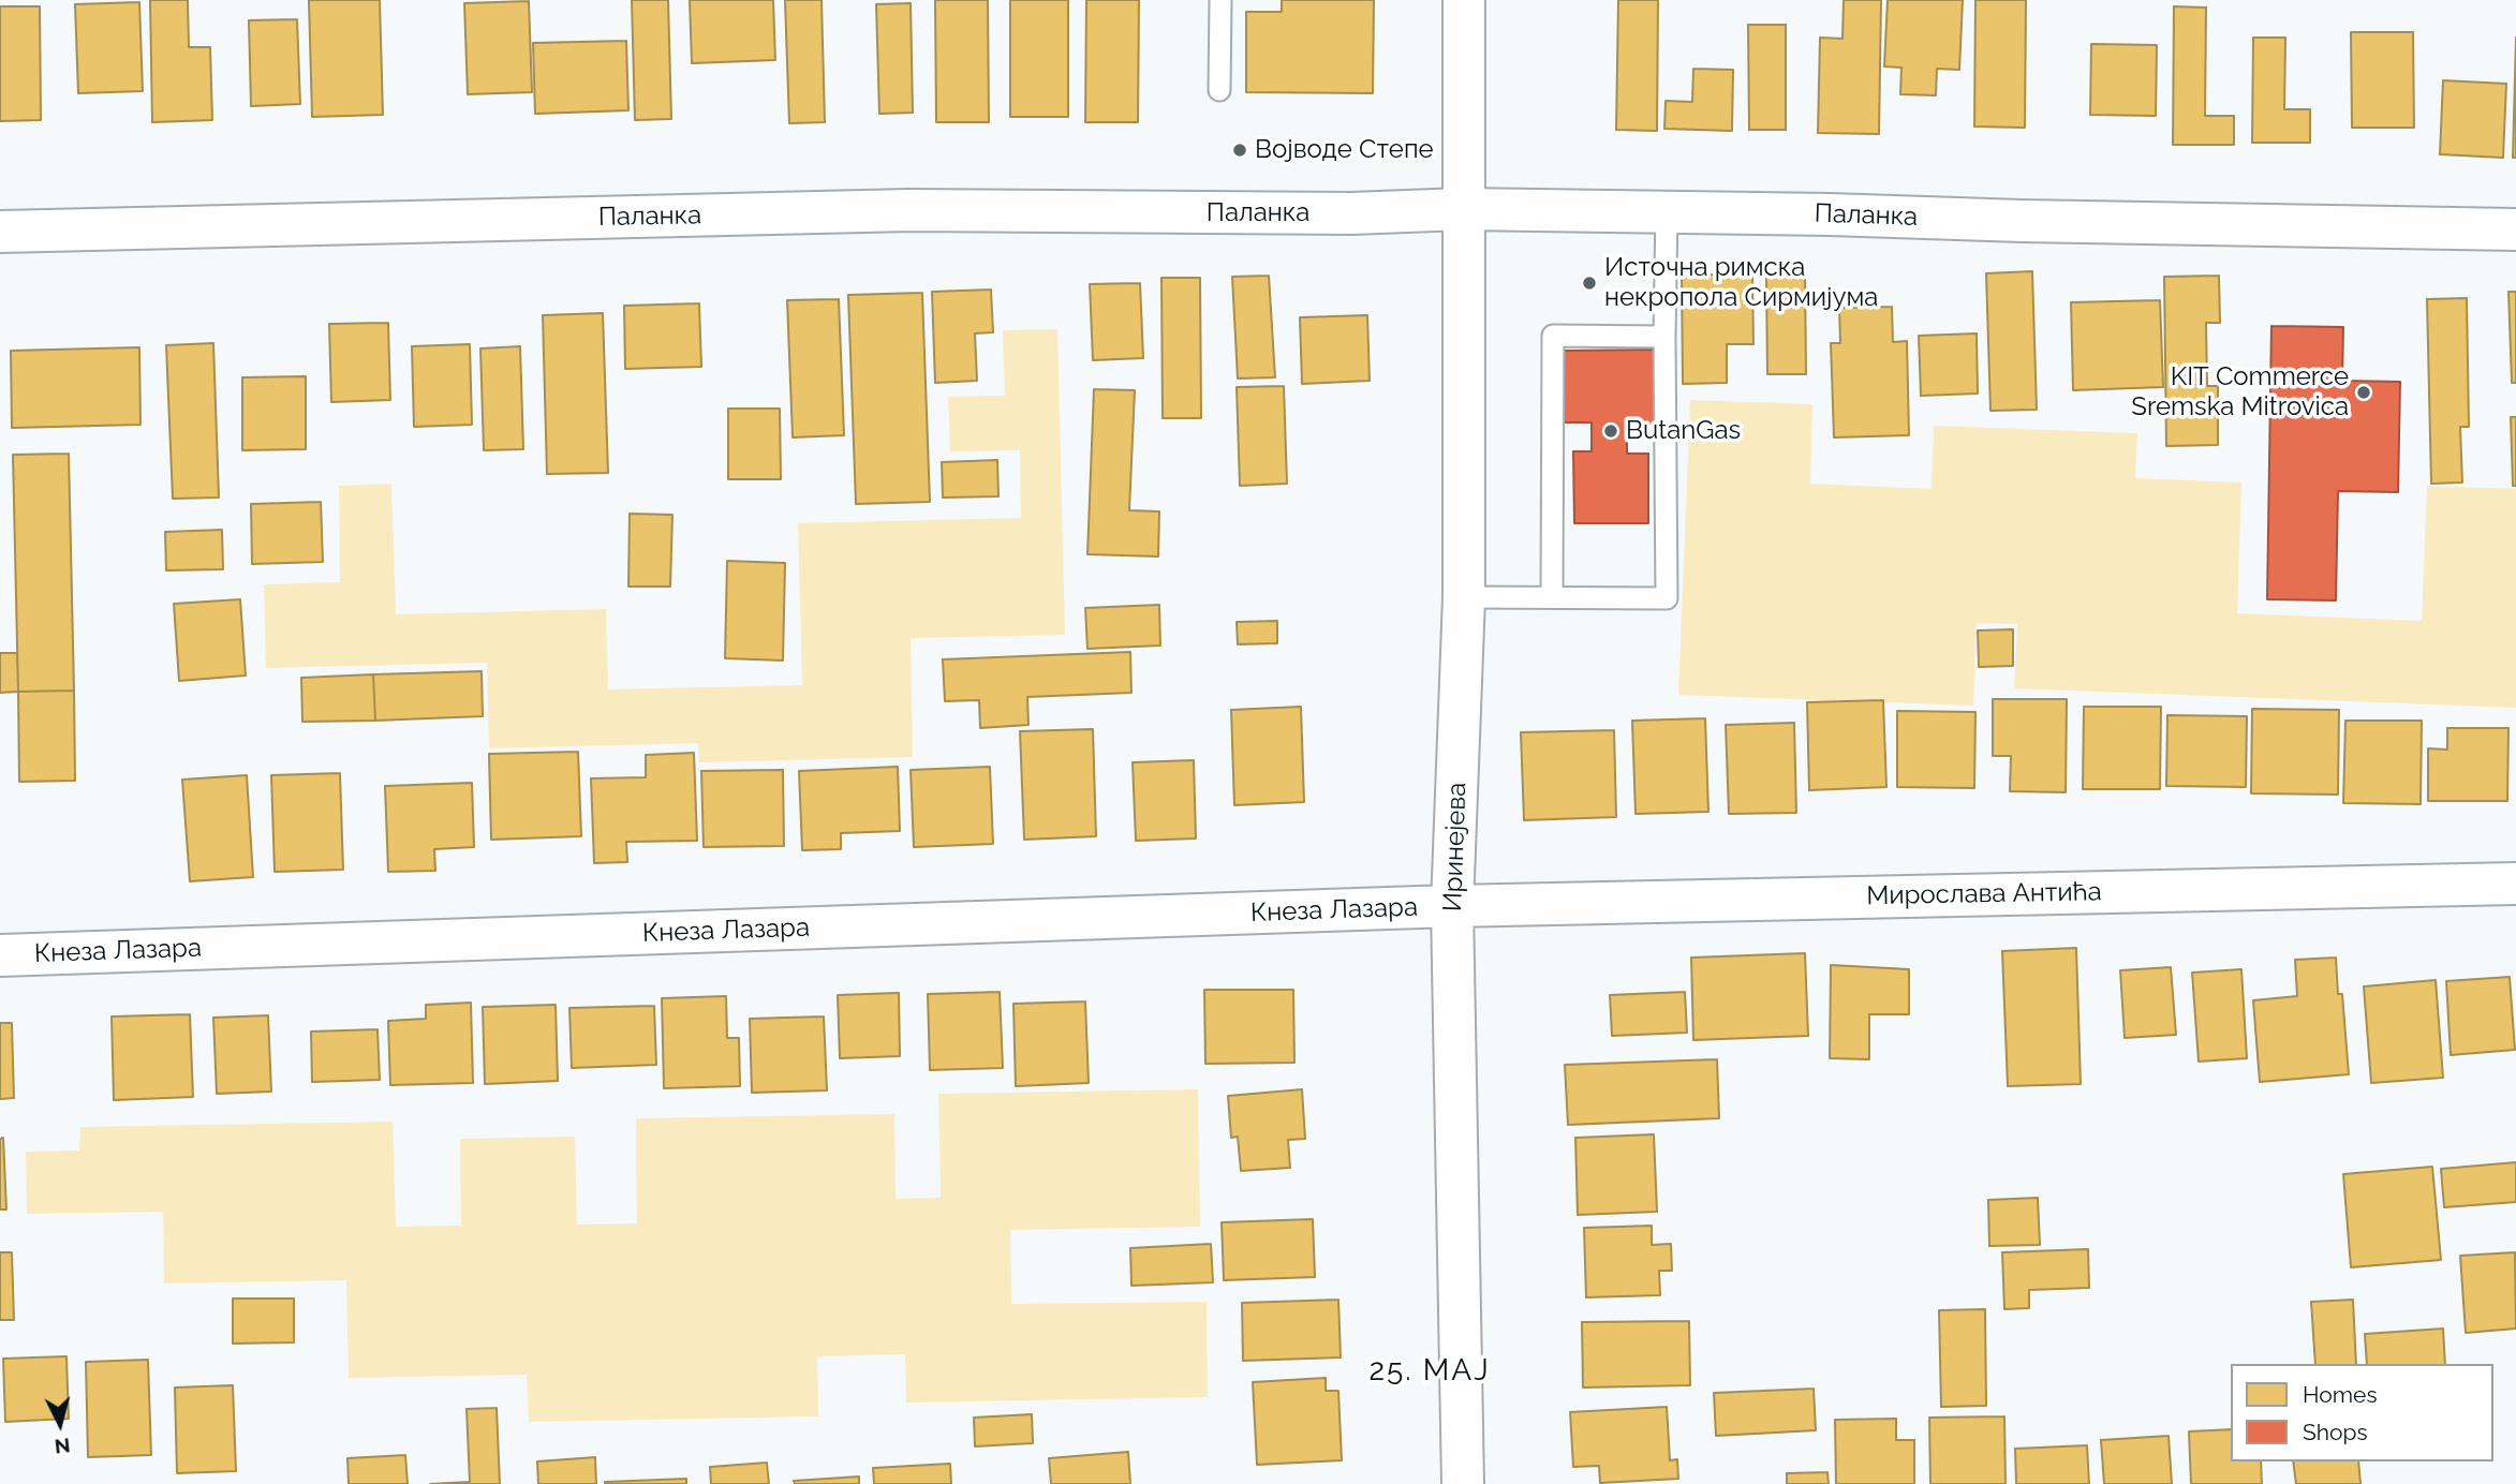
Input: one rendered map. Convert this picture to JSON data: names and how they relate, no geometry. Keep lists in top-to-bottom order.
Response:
{
  "streets": {
    "street": [
      "Паланка",
      "Иринејева",
      "Мирослава Антића",
      "Кнеза Лазара"
    ]
  },
  "crossings": [
    ["Паланка", "Иринејева"],
    ["Иринејева", "Мирослава Антића"],
    ["Иринејева", "Кнеза Лазара"],
    ["Мирослава Антића", "Кнеза Лазара"]
  ],
  "districts": ["25. МАЈ"],
  "places": [
    "Војводе Степе",
    "Источна римска некропола Сирмијума",
    "KIT Commerce Sremska Mitrovica",
    "ButanGas"
  ],
  "legend": ["Homes", "Shops"],
  "north": "bottom"
}
